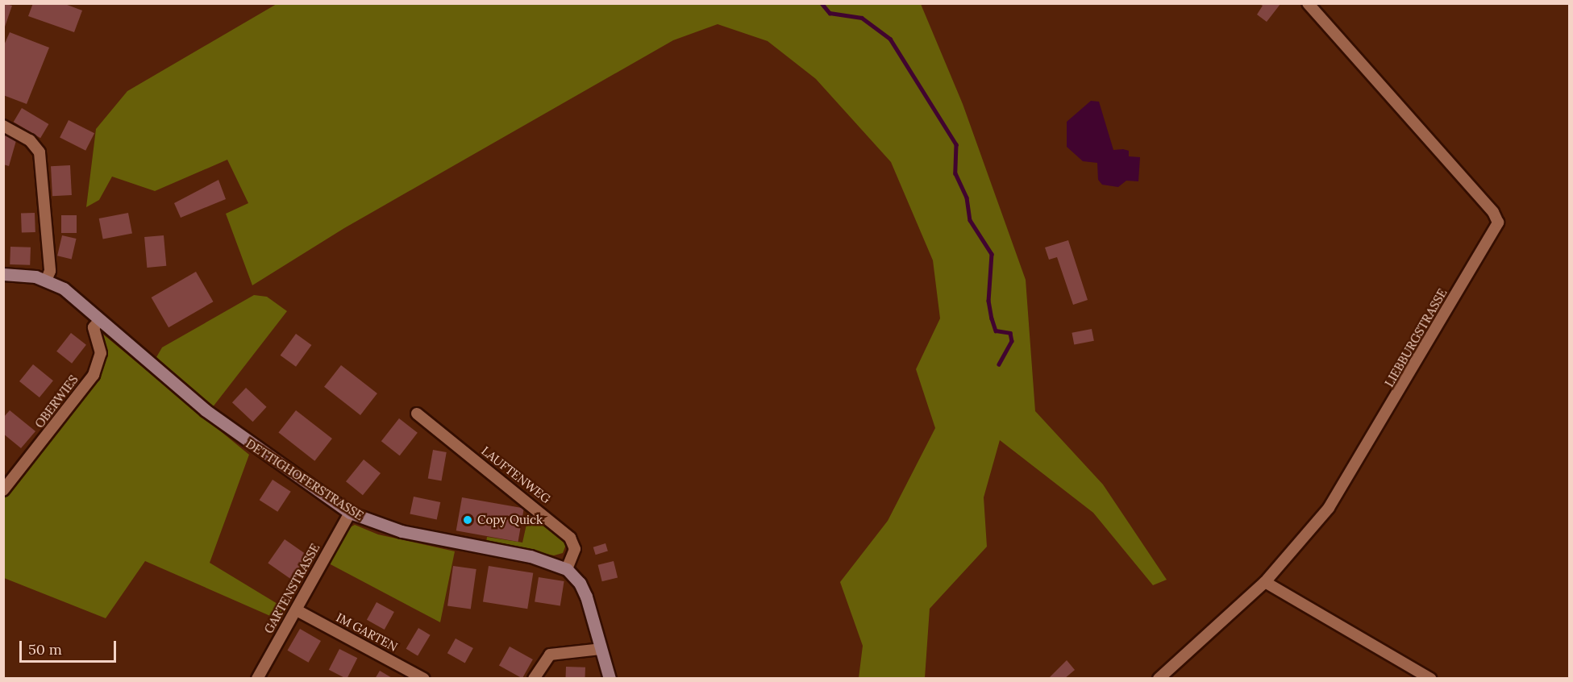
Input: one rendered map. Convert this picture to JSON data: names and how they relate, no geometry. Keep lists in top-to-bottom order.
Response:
{
  "streets": {
    "street": [
      "LIEBBURGSTRASSE",
      "OBERWIES",
      "LAUFTENWEG",
      "DETTIGHOFERSTRASSE",
      "GARTENSTRASSE",
      "IM GARTEN"
    ]
  },
  "crossings": [
    ["OBERWIES", "DETTIGHOFERSTRASSE"],
    ["LAUFTENWEG", "DETTIGHOFERSTRASSE"],
    ["DETTIGHOFERSTRASSE", "GARTENSTRASSE"],
    ["GARTENSTRASSE", "IM GARTEN"]
  ],
  "places": ["Copy Quick"],
  "scale_bar": "50 m"
}
